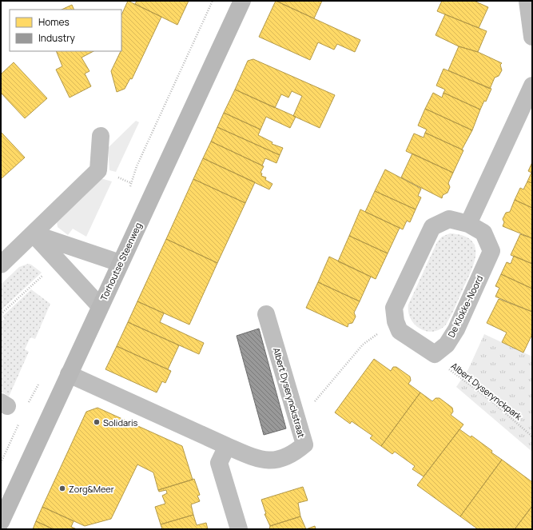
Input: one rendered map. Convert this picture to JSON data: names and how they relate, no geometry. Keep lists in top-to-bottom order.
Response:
{
  "streets": {
    "main road": ["Torhoutse Steenweg"],
    "street": ["De Klokke-Noord", "Albert Dyserynckstraat"],
    "path": ["Albert Dyserynckpark"]
  },
  "crossings": [
    ["Torhoutse Steenweg", "Albert Dyserynckstraat"],
    ["De Klokke-Noord", "Albert Dyserynckpark"]
  ],
  "places": ["Solidaris", "Zorg&Meer"],
  "legend": ["Homes", "Industry"]
}
